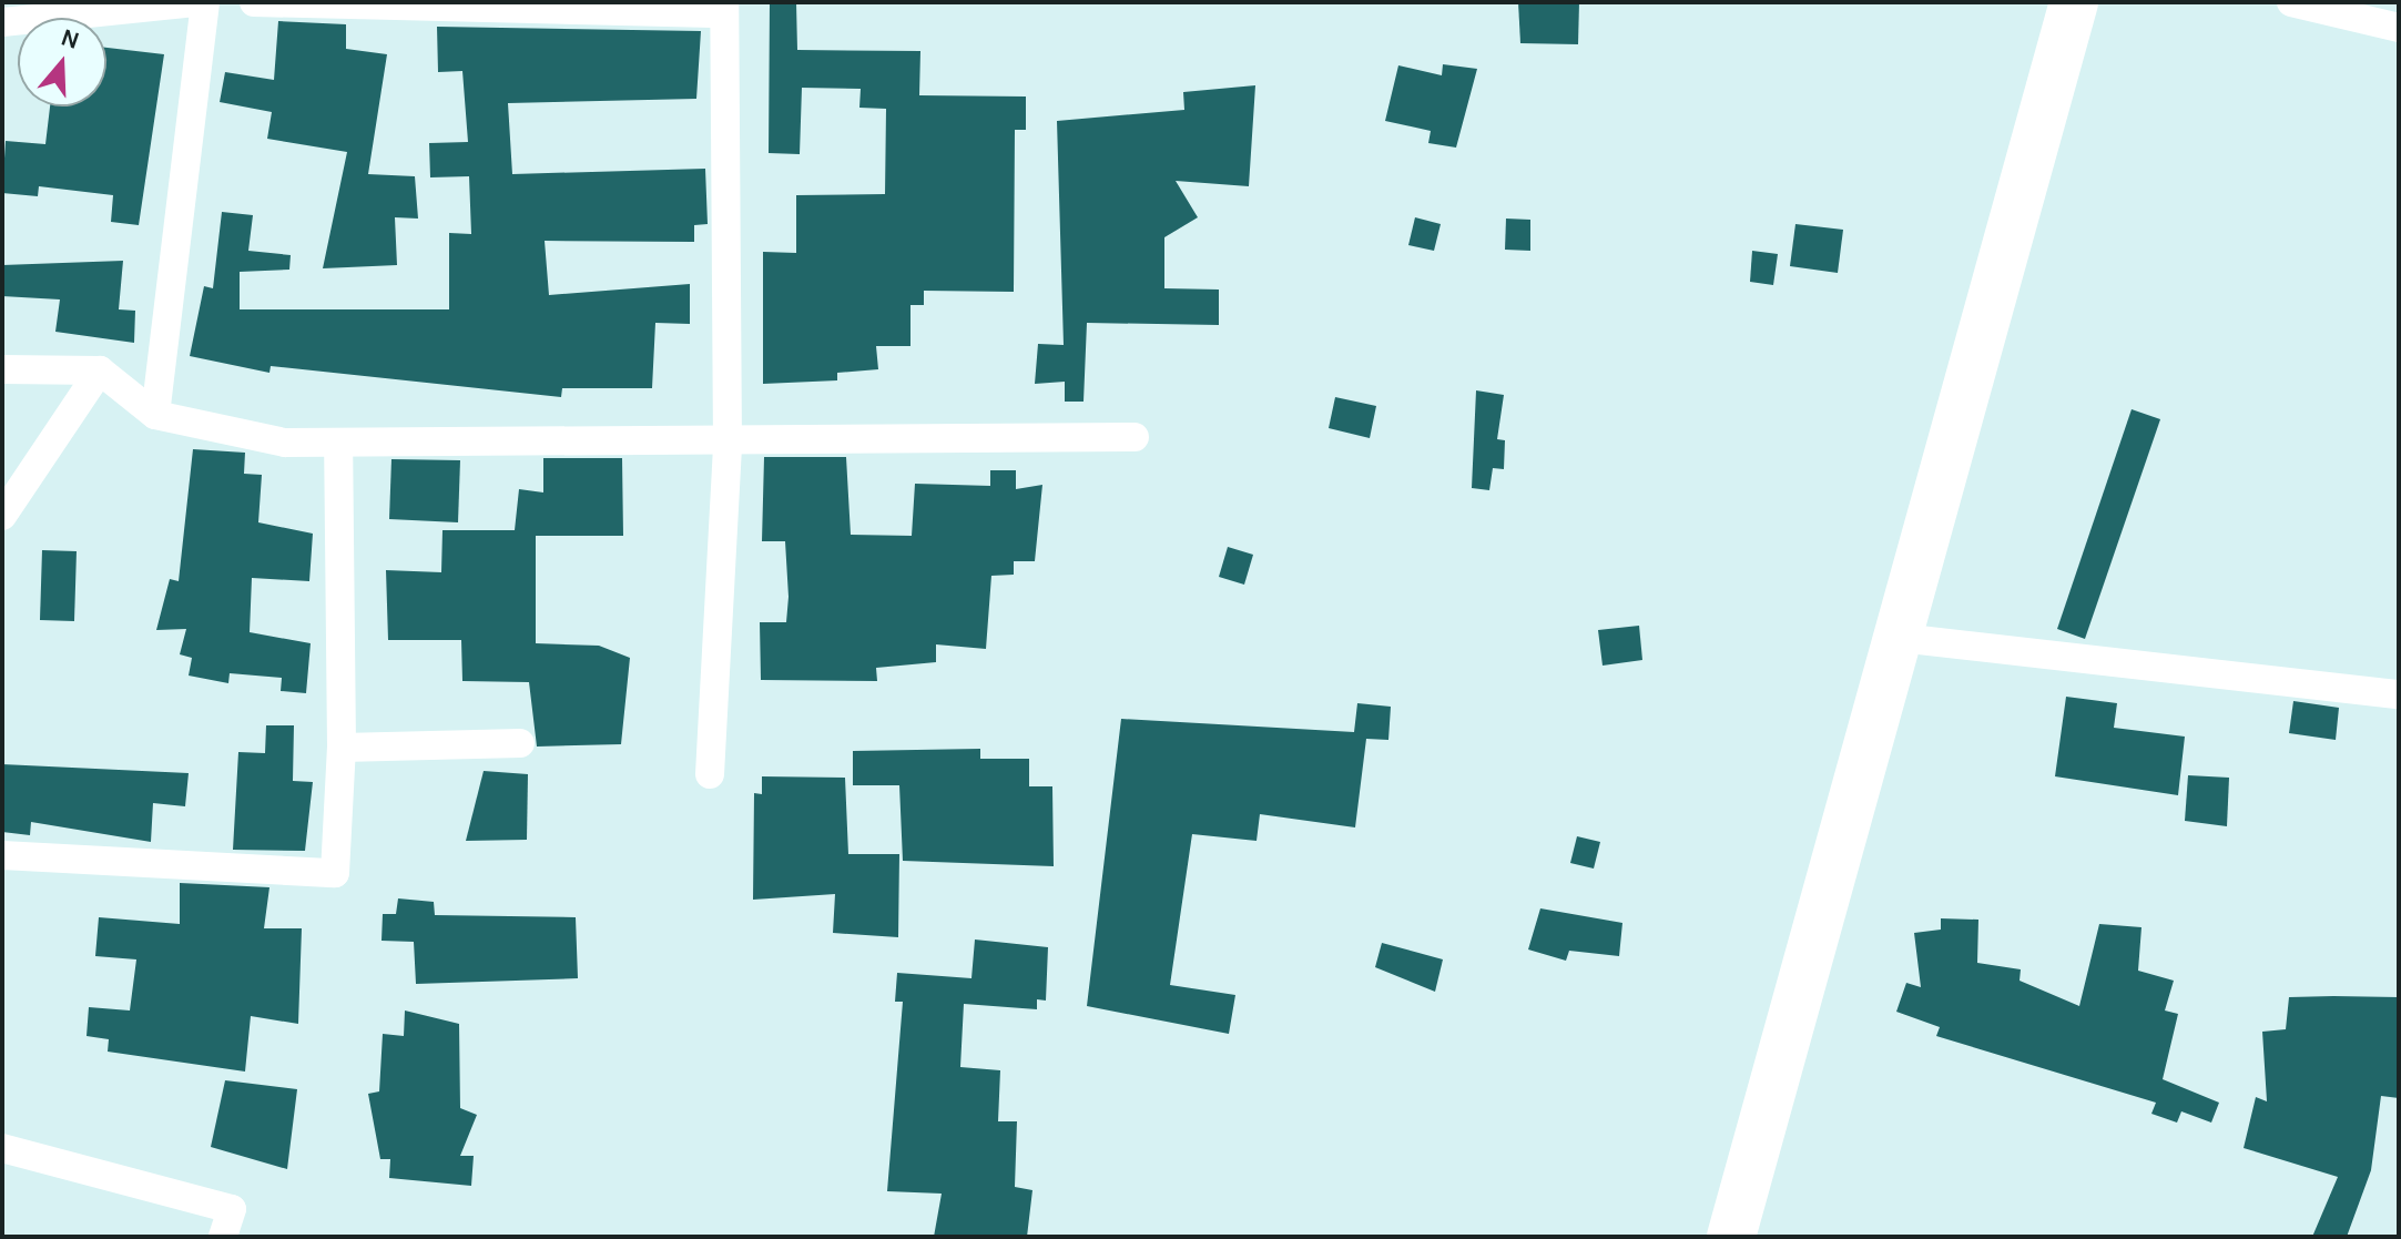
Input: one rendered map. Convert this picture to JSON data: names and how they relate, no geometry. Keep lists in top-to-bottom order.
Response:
{
  "north": "top"
}
